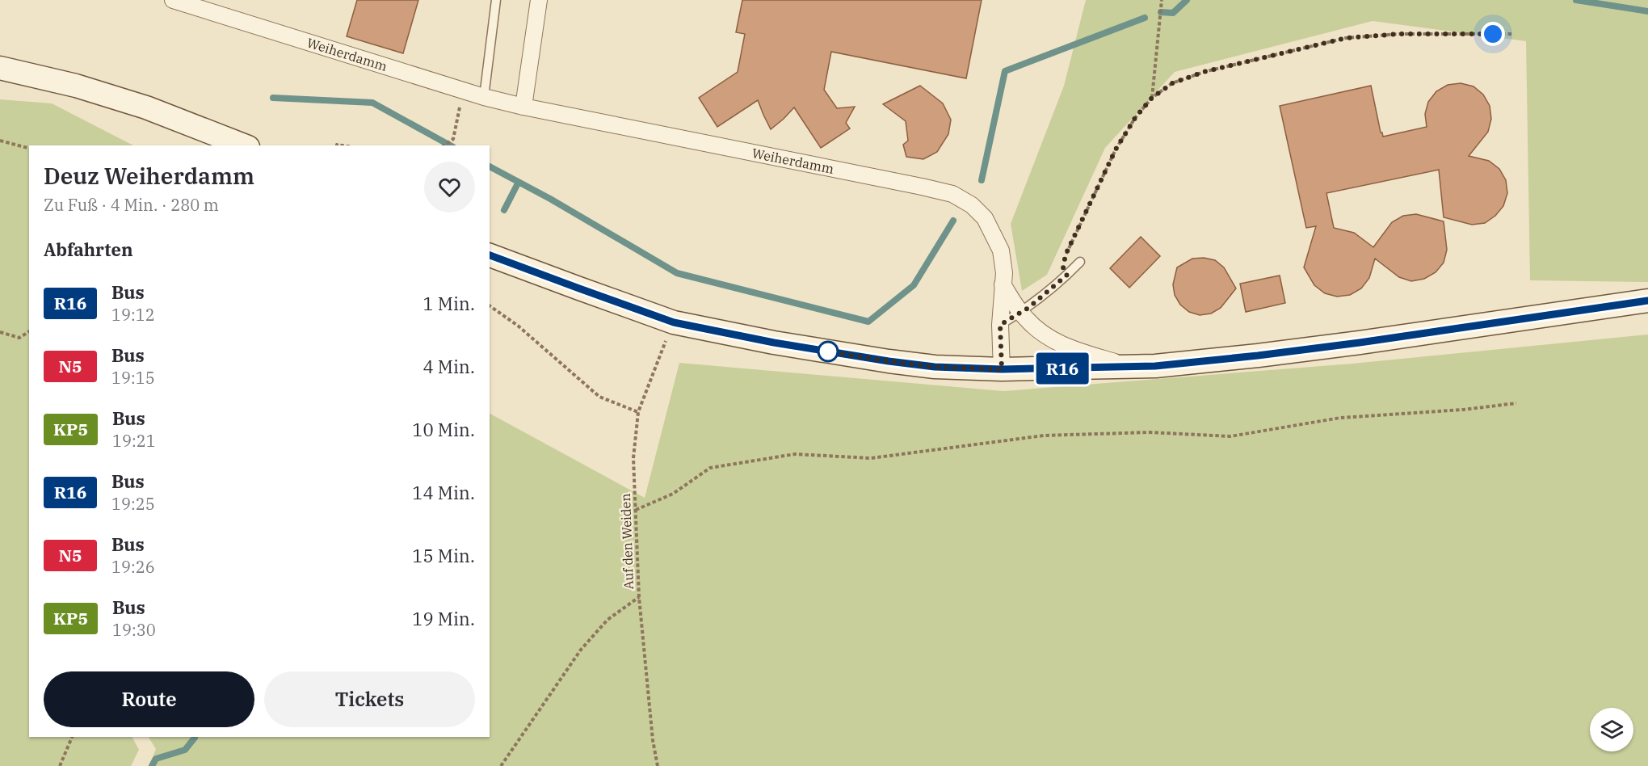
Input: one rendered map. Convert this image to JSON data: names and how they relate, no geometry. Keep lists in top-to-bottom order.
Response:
{
  "streets": {
    "street": ["Weiherdamm"],
    "path": ["Auf den Weiden"]
  },
  "lines": ["bus line R16"],
  "page": {
    "on_map": "R16",
    "heading": [
      ["Deuz Weiherdamm", "Zu Fuß · 4 Min. · 280 m"],
      "Abfahrten"
    ],
    "list": [
      {
        "mark": "R16",
        "name": "Bus",
        "note": "19:12",
        "value": "1 Min."
      },
      {
        "mark": "N5",
        "name": "Bus",
        "note": "19:15",
        "value": "4 Min."
      },
      {
        "mark": "KP5",
        "name": "Bus",
        "note": "19:21",
        "value": "10 Min."
      },
      {
        "mark": "R16",
        "name": "Bus",
        "note": "19:25",
        "value": "14 Min."
      },
      {
        "mark": "N5",
        "name": "Bus",
        "note": "19:26",
        "value": "15 Min."
      },
      {
        "mark": "KP5",
        "name": "Bus",
        "note": "19:30",
        "value": "19 Min."
      }
    ],
    "buttons": ["Route", "Tickets"]
  }
}
